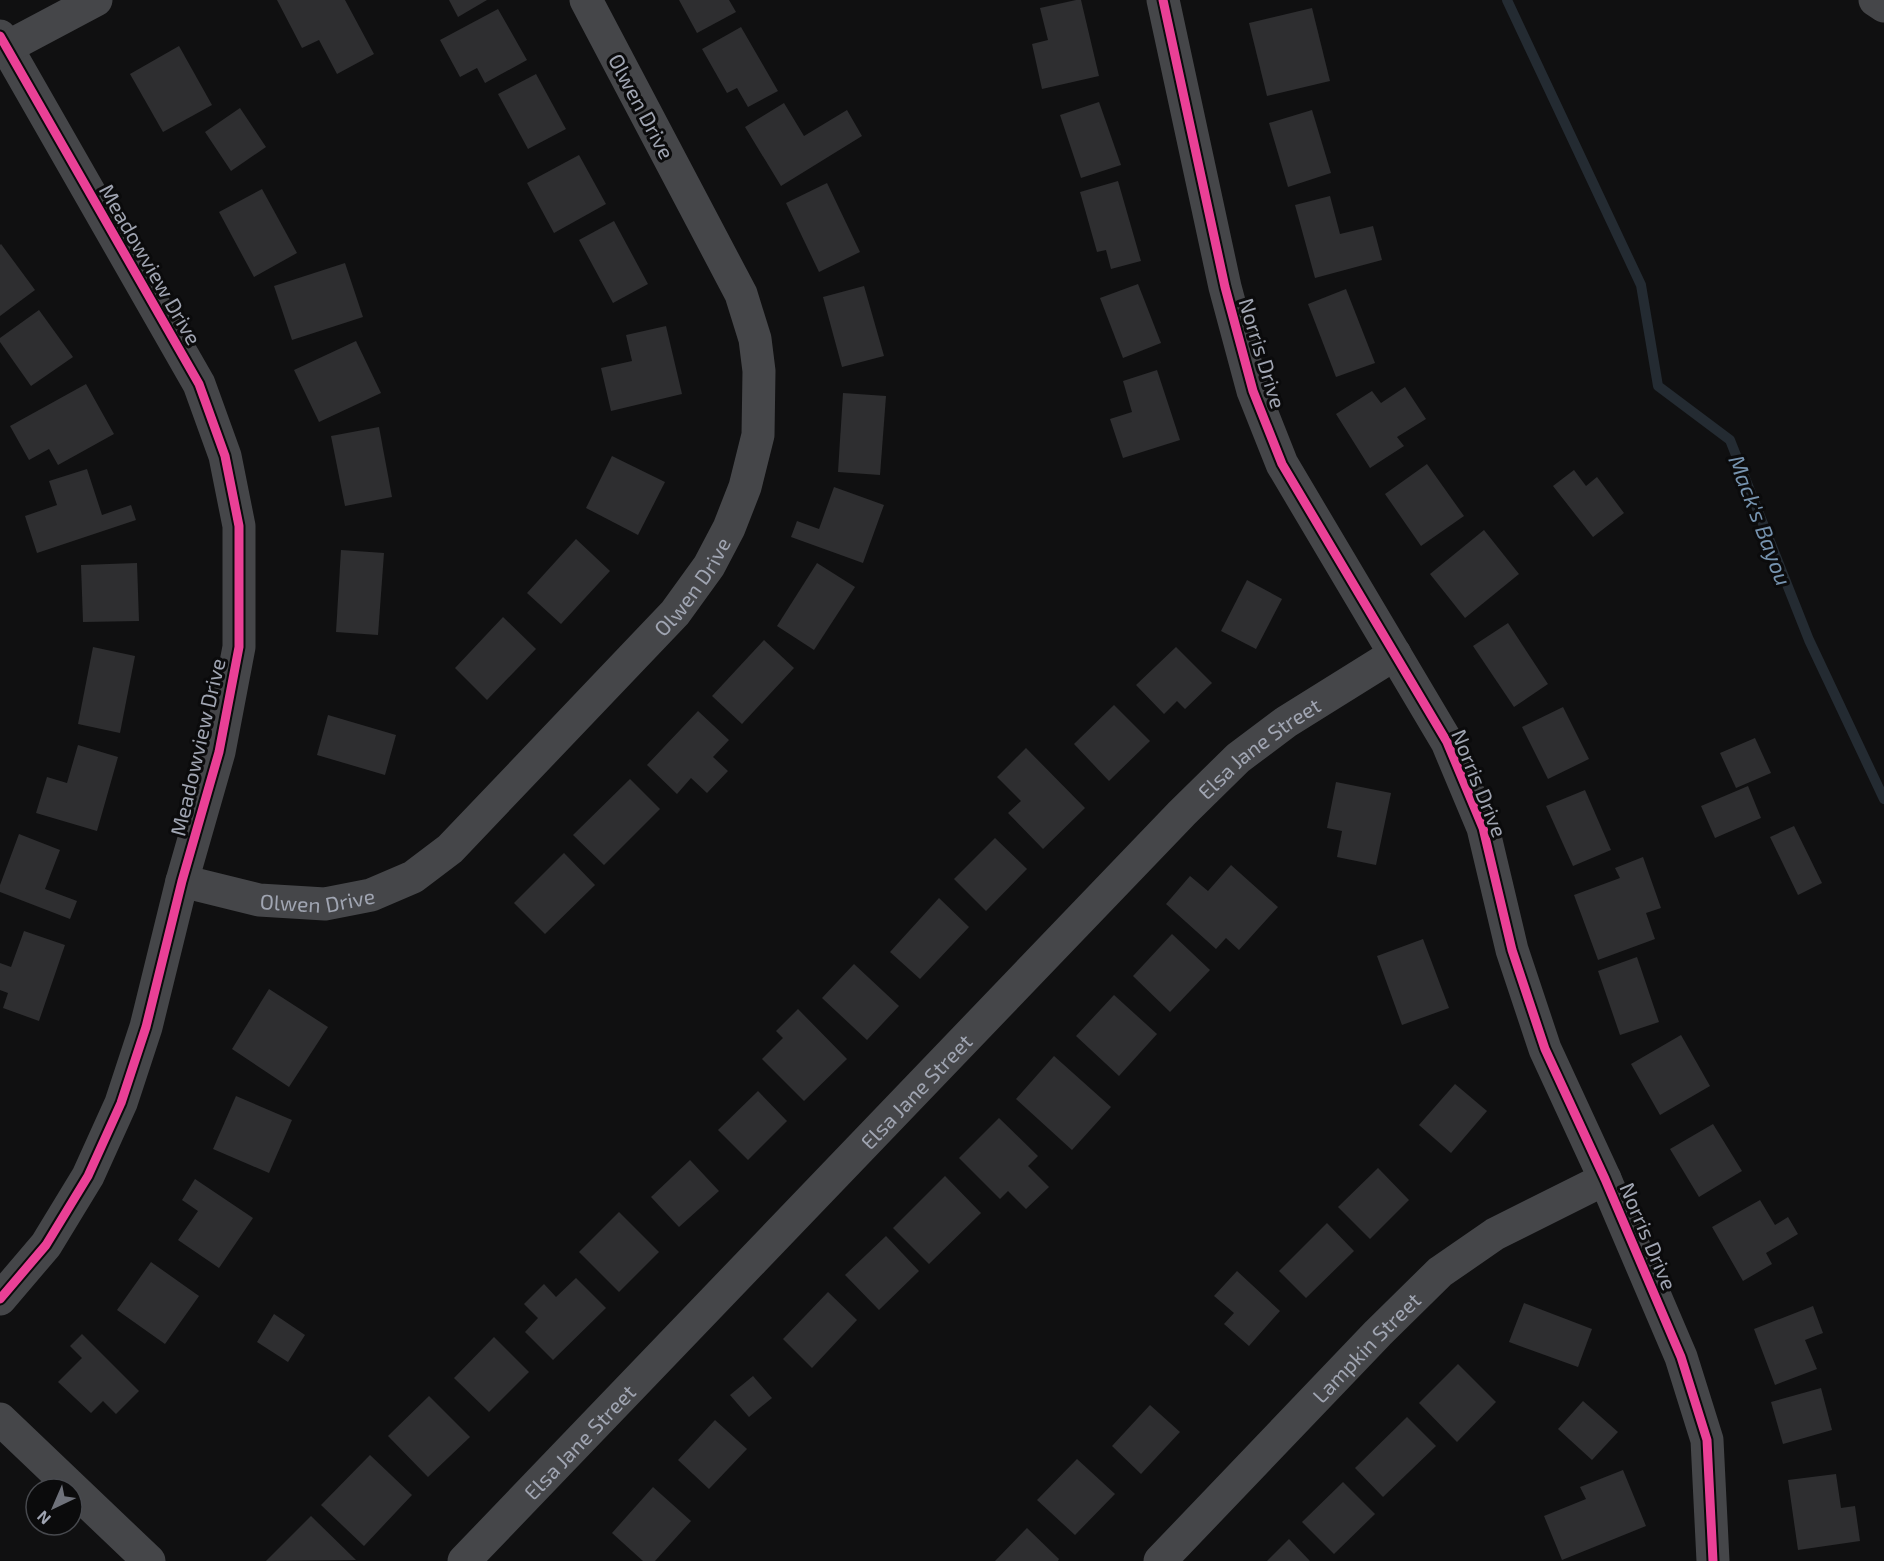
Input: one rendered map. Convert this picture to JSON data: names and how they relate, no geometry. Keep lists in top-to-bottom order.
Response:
{
  "streets": {
    "street": [
      "Olwen Drive",
      "Meadowview Drive",
      "Norris Drive",
      "Elsa Jane Street",
      "Lampkin Street"
    ]
  },
  "crossings": [
    ["Olwen Drive", "Meadowview Drive"],
    ["Norris Drive", "Elsa Jane Street"],
    ["Norris Drive", "Lampkin Street"]
  ],
  "water": ["Mack's Bayou"],
  "north": "bottom left"
}
